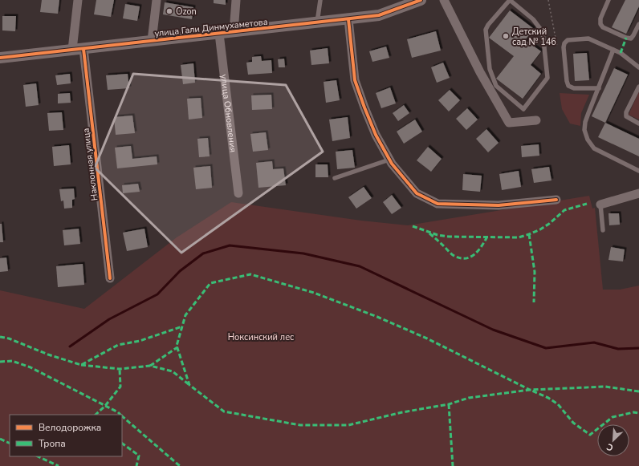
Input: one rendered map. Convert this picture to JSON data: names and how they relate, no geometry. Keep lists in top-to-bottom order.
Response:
{
  "streets": {
    "street": ["улица Гали Динмухаметова", "улица Обновления", "Наклонная улица"]
  },
  "crossings": [
    ["улица Гали Динмухаметова", "улица Обновления"],
    ["улица Гали Динмухаметова", "Наклонная улица"]
  ],
  "parks": ["Ноксинский лес"],
  "places": ["Ozon", "Детский сад № 146"],
  "legend": ["Велодорожка", "Тропа"],
  "north": "bottom left"
}
